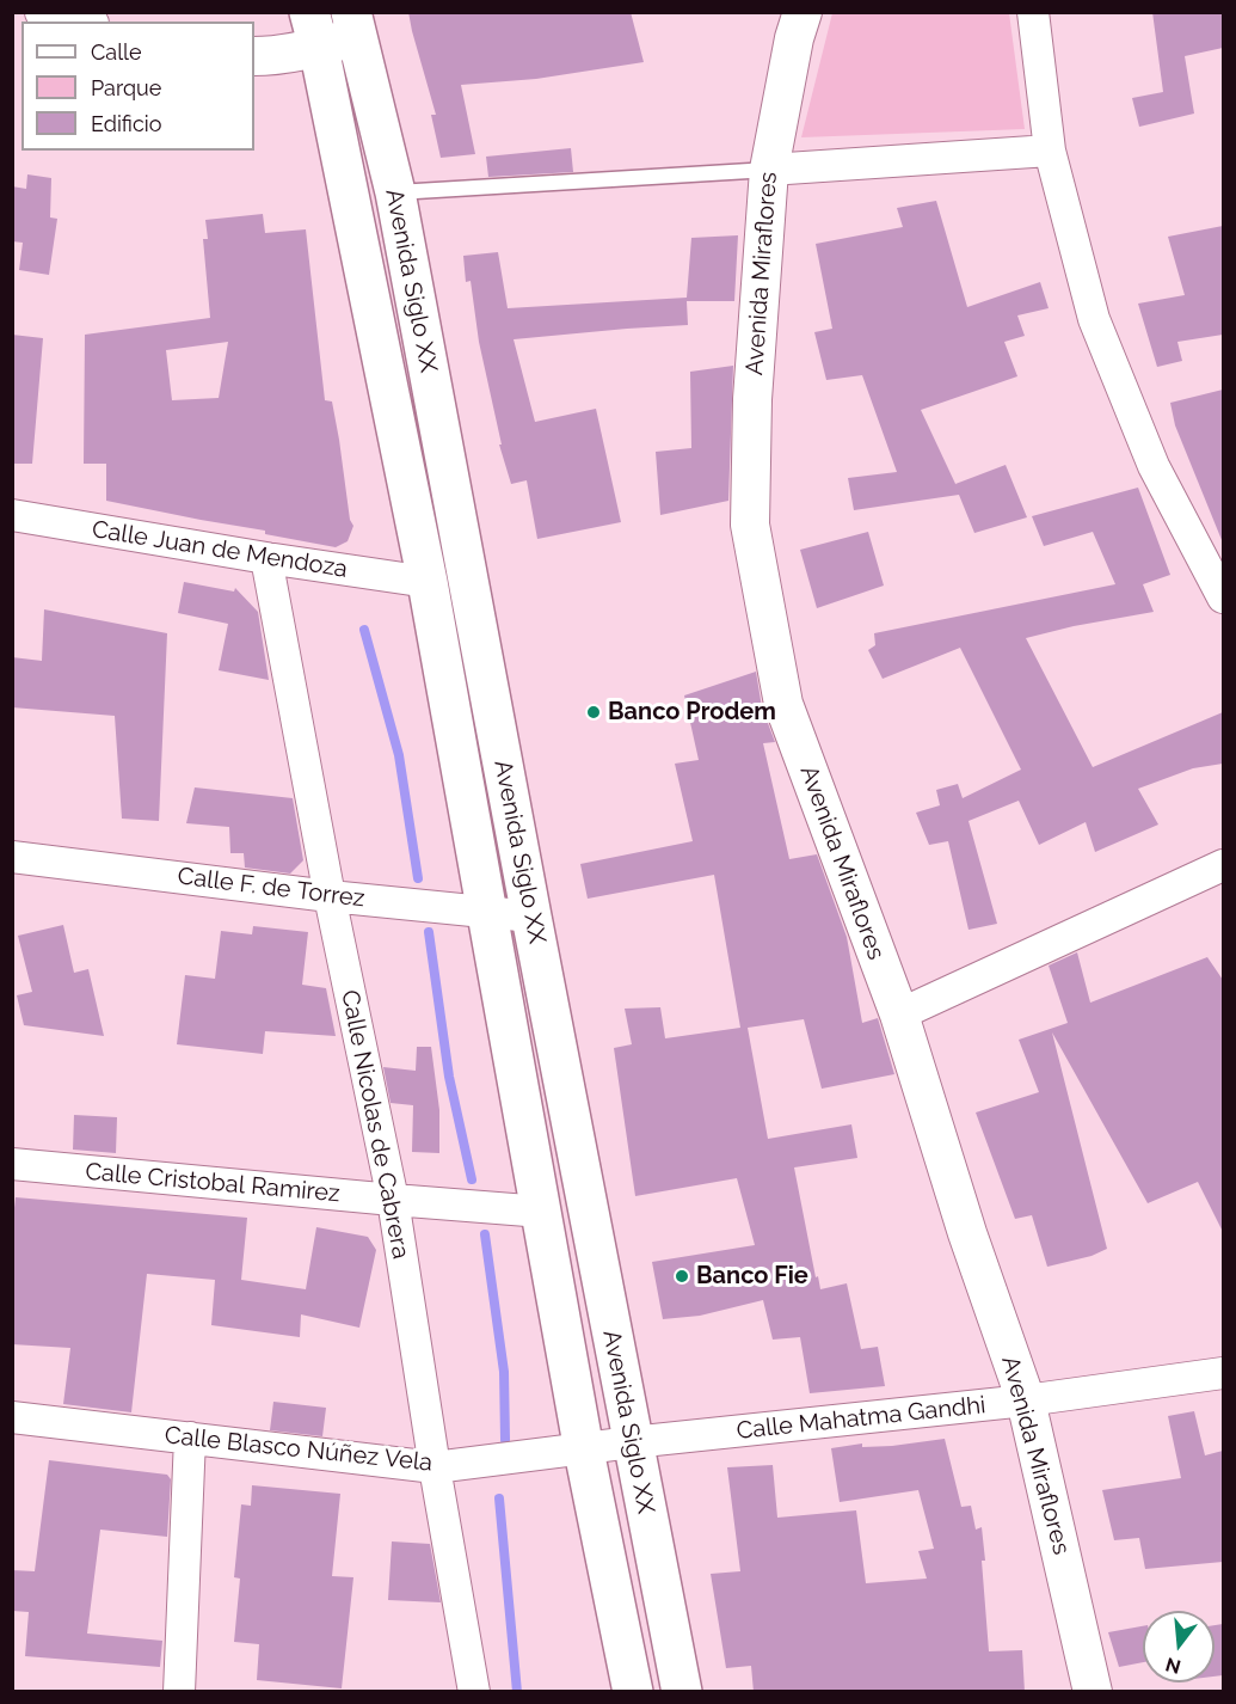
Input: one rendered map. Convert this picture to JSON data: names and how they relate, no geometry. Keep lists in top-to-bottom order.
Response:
{
  "streets": {
    "highway": ["Avenida Siglo XX"],
    "street": [
      "Avenida Miraflores",
      "Calle Juan de Mendoza",
      "Calle F. de Torrez",
      "Calle Nicolas de Cabrera",
      "Calle Cristobal Ramirez",
      "Calle Mahatma Gandhi",
      "Calle Blasco Núñez Vela"
    ]
  },
  "crossings": [
    ["Avenida Miraflores", "Calle Mahatma Gandhi"],
    ["Avenida Siglo XX", "Calle Juan de Mendoza"],
    ["Avenida Siglo XX", "Calle F. de Torrez"],
    ["Avenida Siglo XX", "Calle Cristobal Ramirez"],
    ["Avenida Siglo XX", "Calle Mahatma Gandhi"],
    ["Avenida Siglo XX", "Calle Blasco Núñez Vela"],
    ["Calle Juan de Mendoza", "Calle Nicolas de Cabrera"],
    ["Calle F. de Torrez", "Calle Nicolas de Cabrera"],
    ["Calle Nicolas de Cabrera", "Calle Cristobal Ramirez"],
    ["Calle Nicolas de Cabrera", "Calle Blasco Núñez Vela"],
    ["Calle Mahatma Gandhi", "Calle Blasco Núñez Vela"]
  ],
  "places": ["Banco Prodem", "Banco Fie"],
  "legend": ["Calle", "Parque", "Edificio"],
  "north": "bottom"
}
